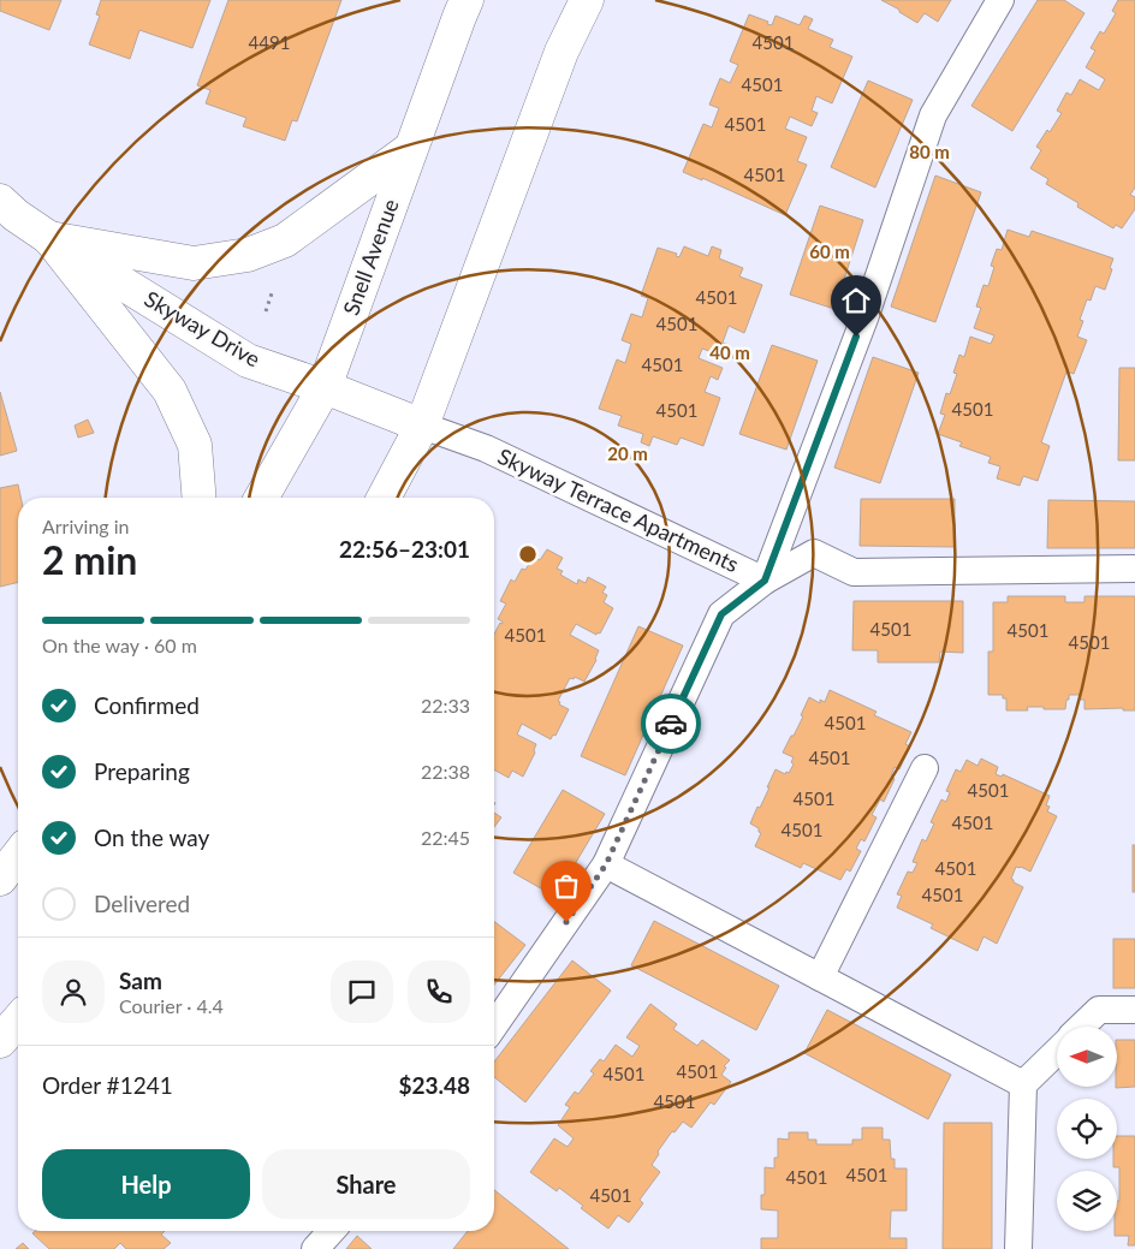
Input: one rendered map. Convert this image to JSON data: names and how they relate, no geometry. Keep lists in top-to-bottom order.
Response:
{
  "streets": {
    "main road": ["Snell Avenue", "Skyway Drive"],
    "lane": ["Skyway Terrace Apartments"]
  },
  "crossings": [
    ["Snell Avenue", "Skyway Drive"],
    ["Skyway Drive", "Skyway Terrace Apartments"]
  ],
  "house_numbers": [
    "4491",
    "4501",
    "4501",
    "4501",
    "4501",
    "4501",
    "4501",
    "4501",
    "4501",
    "4501",
    "4501",
    "4501",
    "4501",
    "4501",
    "4501",
    "4501",
    "4501",
    "4501",
    "4501",
    "4501",
    "4501",
    "4501",
    "4501",
    "4501",
    "4501",
    "4501",
    "4501",
    "4501"
  ],
  "north": "left",
  "page": {
    "heading": ["2 min", "Arriving in", "22:56–23:01"],
    "panel": [
      "Sam",
      "Courier · 4.4",
      "Order #1241",
      "$23.48"
    ],
    "bar": "On the way · 60 m",
    "list": [
      ["Confirmed", "22:33"],
      ["Preparing", "22:38"],
      ["On the way", "22:45"],
      "Delivered"
    ],
    "buttons": ["Help", "Share"]
  },
  "rings": [
    "80 m",
    "60 m",
    "40 m",
    "20 m"
  ]
}
